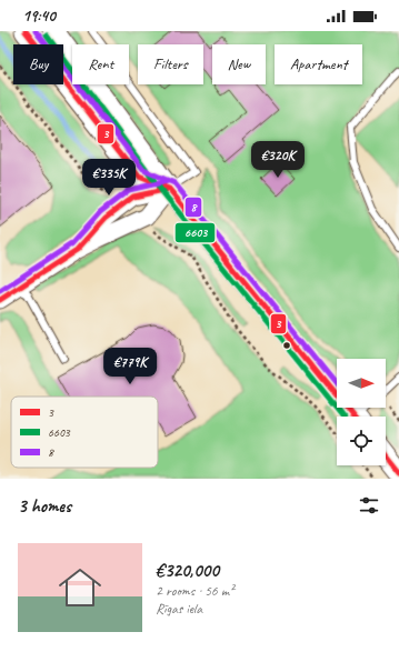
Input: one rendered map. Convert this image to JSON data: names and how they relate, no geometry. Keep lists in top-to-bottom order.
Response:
{
  "lines": ["transit line 3", "transit line 8", "transit line 6603"],
  "legend": ["3", "6603", "8"],
  "north": "right",
  "page": {
    "status": "19:40",
    "chip": [
      "Buy",
      "Rent",
      "Filters",
      "New",
      "Apartment"
    ],
    "price": ["€320K", "€335K", "€779K"],
    "heading": "3 homes",
    "list": [
      {
        "name": "€320,000",
        "note": "2 rooms · 56 m² · Rīgas iela"
      }
    ]
  }
}
